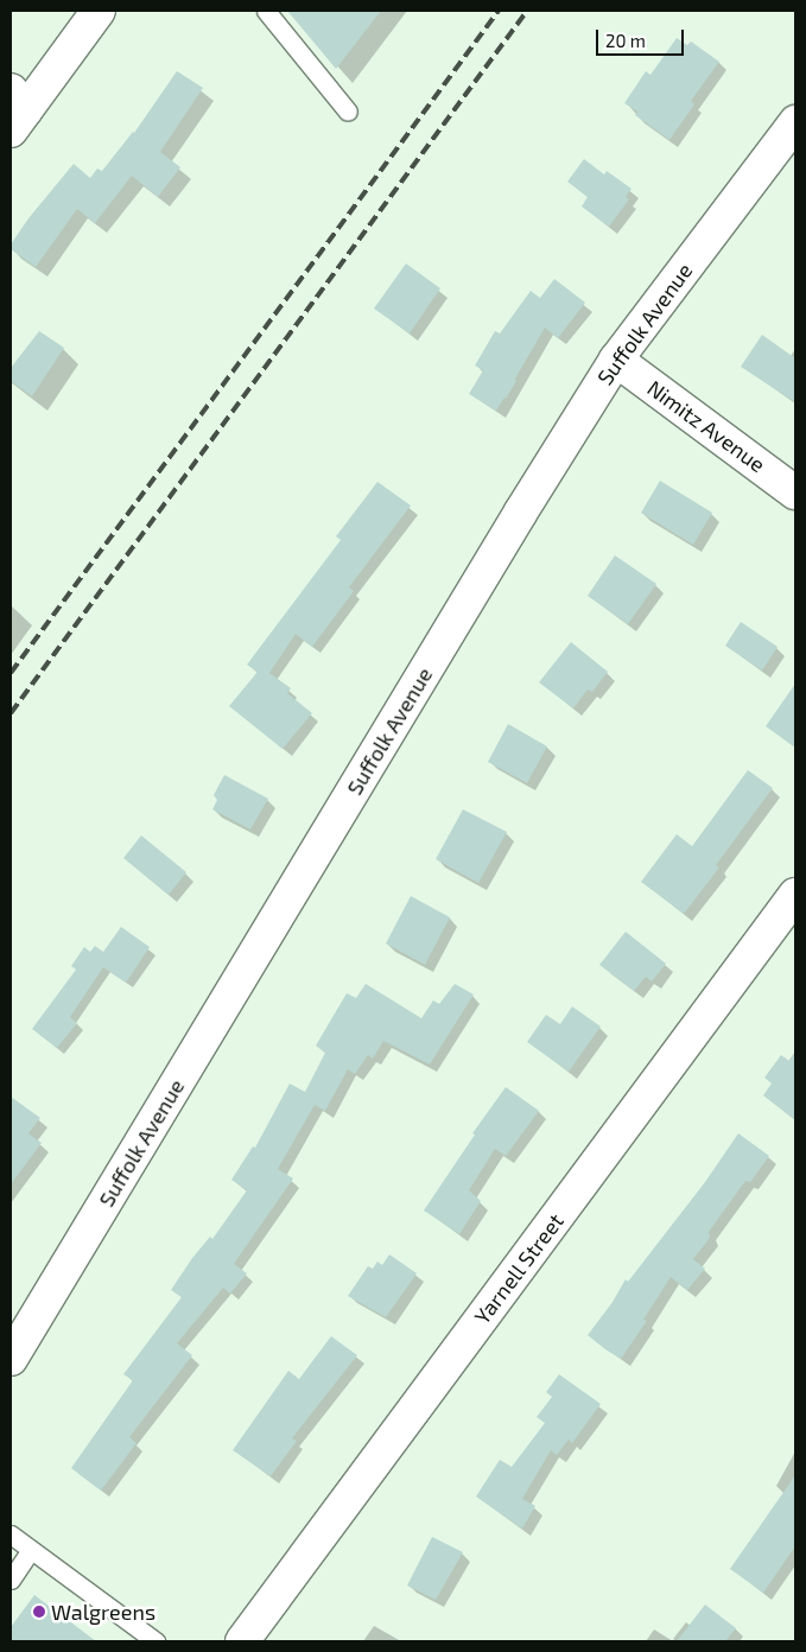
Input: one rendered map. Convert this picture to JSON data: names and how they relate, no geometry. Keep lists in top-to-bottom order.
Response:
{
  "streets": {
    "street": ["Suffolk Avenue", "Nimitz Avenue", "Yarnell Street"]
  },
  "crossings": [
    ["Suffolk Avenue", "Nimitz Avenue"]
  ],
  "places": ["Walgreens"],
  "scale_bar": "20 m"
}
